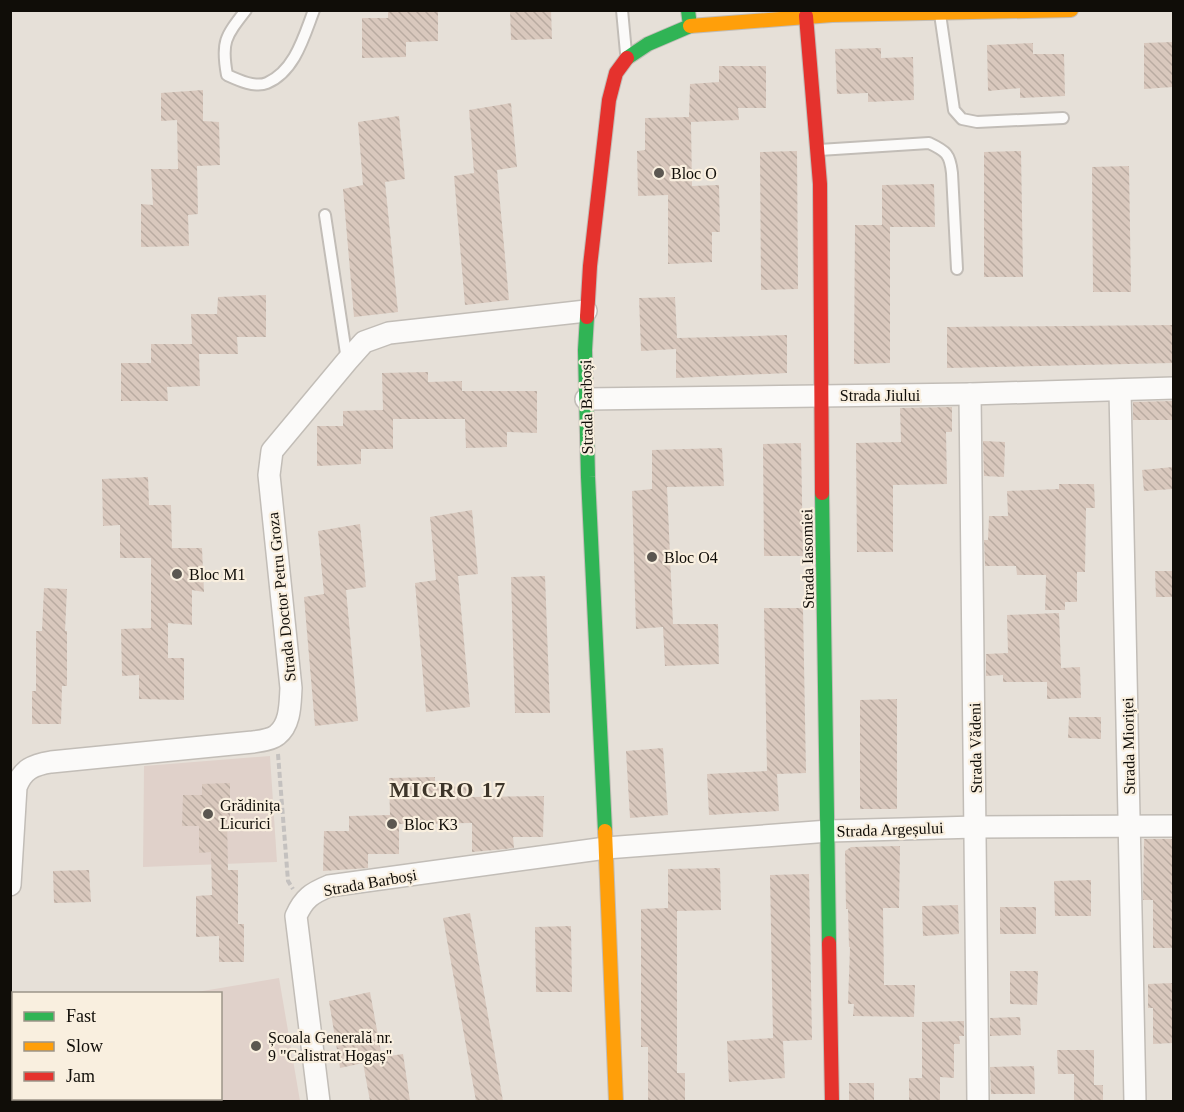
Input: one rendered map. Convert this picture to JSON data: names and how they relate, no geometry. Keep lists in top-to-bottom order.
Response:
{
  "streets": {
    "street": [
      "Strada Jiului",
      "Strada Barboși",
      "Strada Iasomiei",
      "Strada Doctor Petru Groza",
      "Strada Mioriței",
      "Strada Vădeni",
      "Strada Argeșului"
    ]
  },
  "crossings": [
    ["Strada Jiului", "Strada Barboși"],
    ["Strada Jiului", "Strada Iasomiei"],
    ["Strada Jiului", "Strada Mioriței"],
    ["Strada Jiului", "Strada Vădeni"],
    ["Strada Barboși", "Strada Iasomiei"],
    ["Strada Barboși", "Strada Doctor Petru Groza"],
    ["Strada Barboși", "Strada Argeșului"],
    ["Strada Iasomiei", "Strada Argeșului"],
    ["Strada Mioriței", "Strada Argeșului"],
    ["Strada Vădeni", "Strada Argeșului"]
  ],
  "districts": ["MICRO 17"],
  "places": [
    "Bloc O",
    "Bloc O4",
    "Bloc M1",
    "Grădinița Licurici",
    "Bloc K3",
    "Școala Generală nr. 9 \"Calistrat Hogaș\""
  ],
  "legend": ["Fast", "Slow", "Jam"]
}
